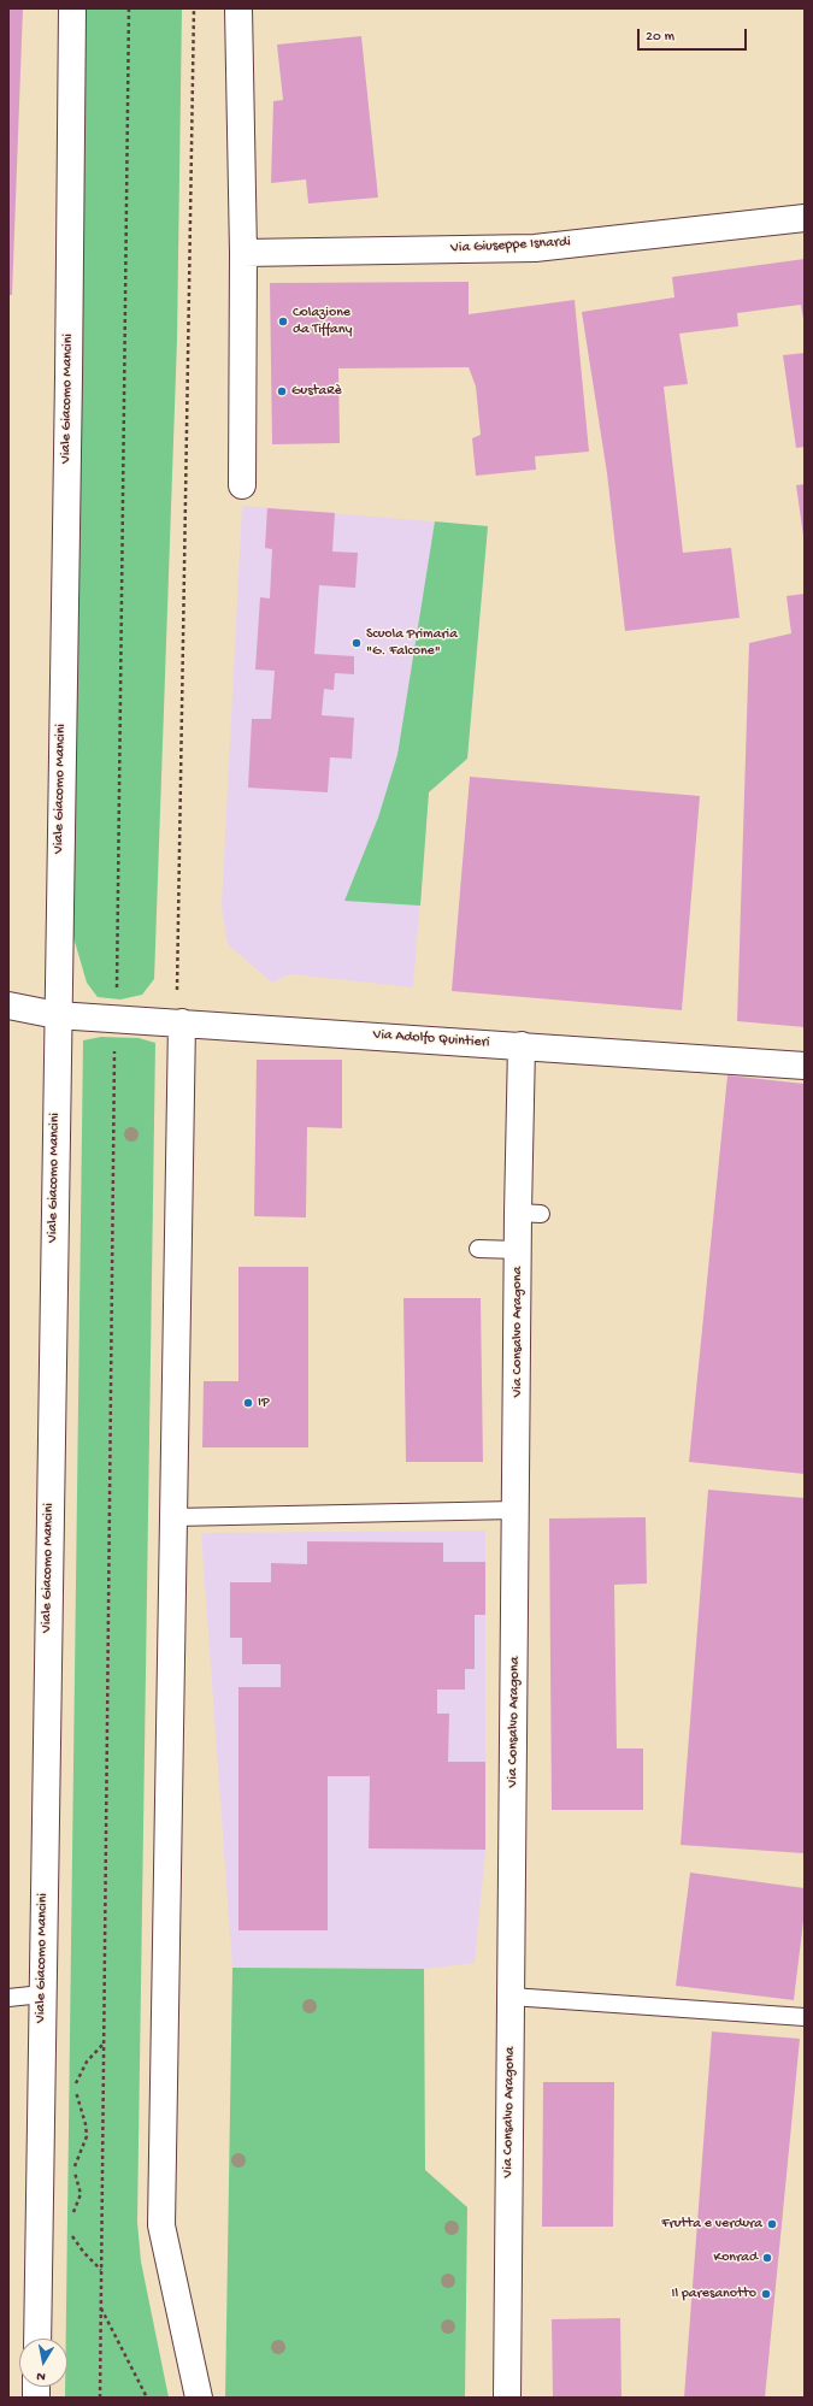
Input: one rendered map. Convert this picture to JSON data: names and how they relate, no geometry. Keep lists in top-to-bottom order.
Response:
{
  "streets": {
    "street": [
      "Via Giuseppe Isnardi",
      "Viale Giacomo Mancini",
      "Via Adolfo Quintieri",
      "Via Consalvo Aragona"
    ]
  },
  "crossings": [
    ["Viale Giacomo Mancini", "Via Adolfo Quintieri"],
    ["Via Adolfo Quintieri", "Via Consalvo Aragona"]
  ],
  "places": [
    "Colazione da Tiffany",
    "GustaRè",
    "Scuola Primaria \"G. Falcone\"",
    "IP",
    "Frutta e verdura",
    "Konrad",
    "Il paresanotto"
  ],
  "scale_bar": "20 m",
  "north": "bottom"
}
